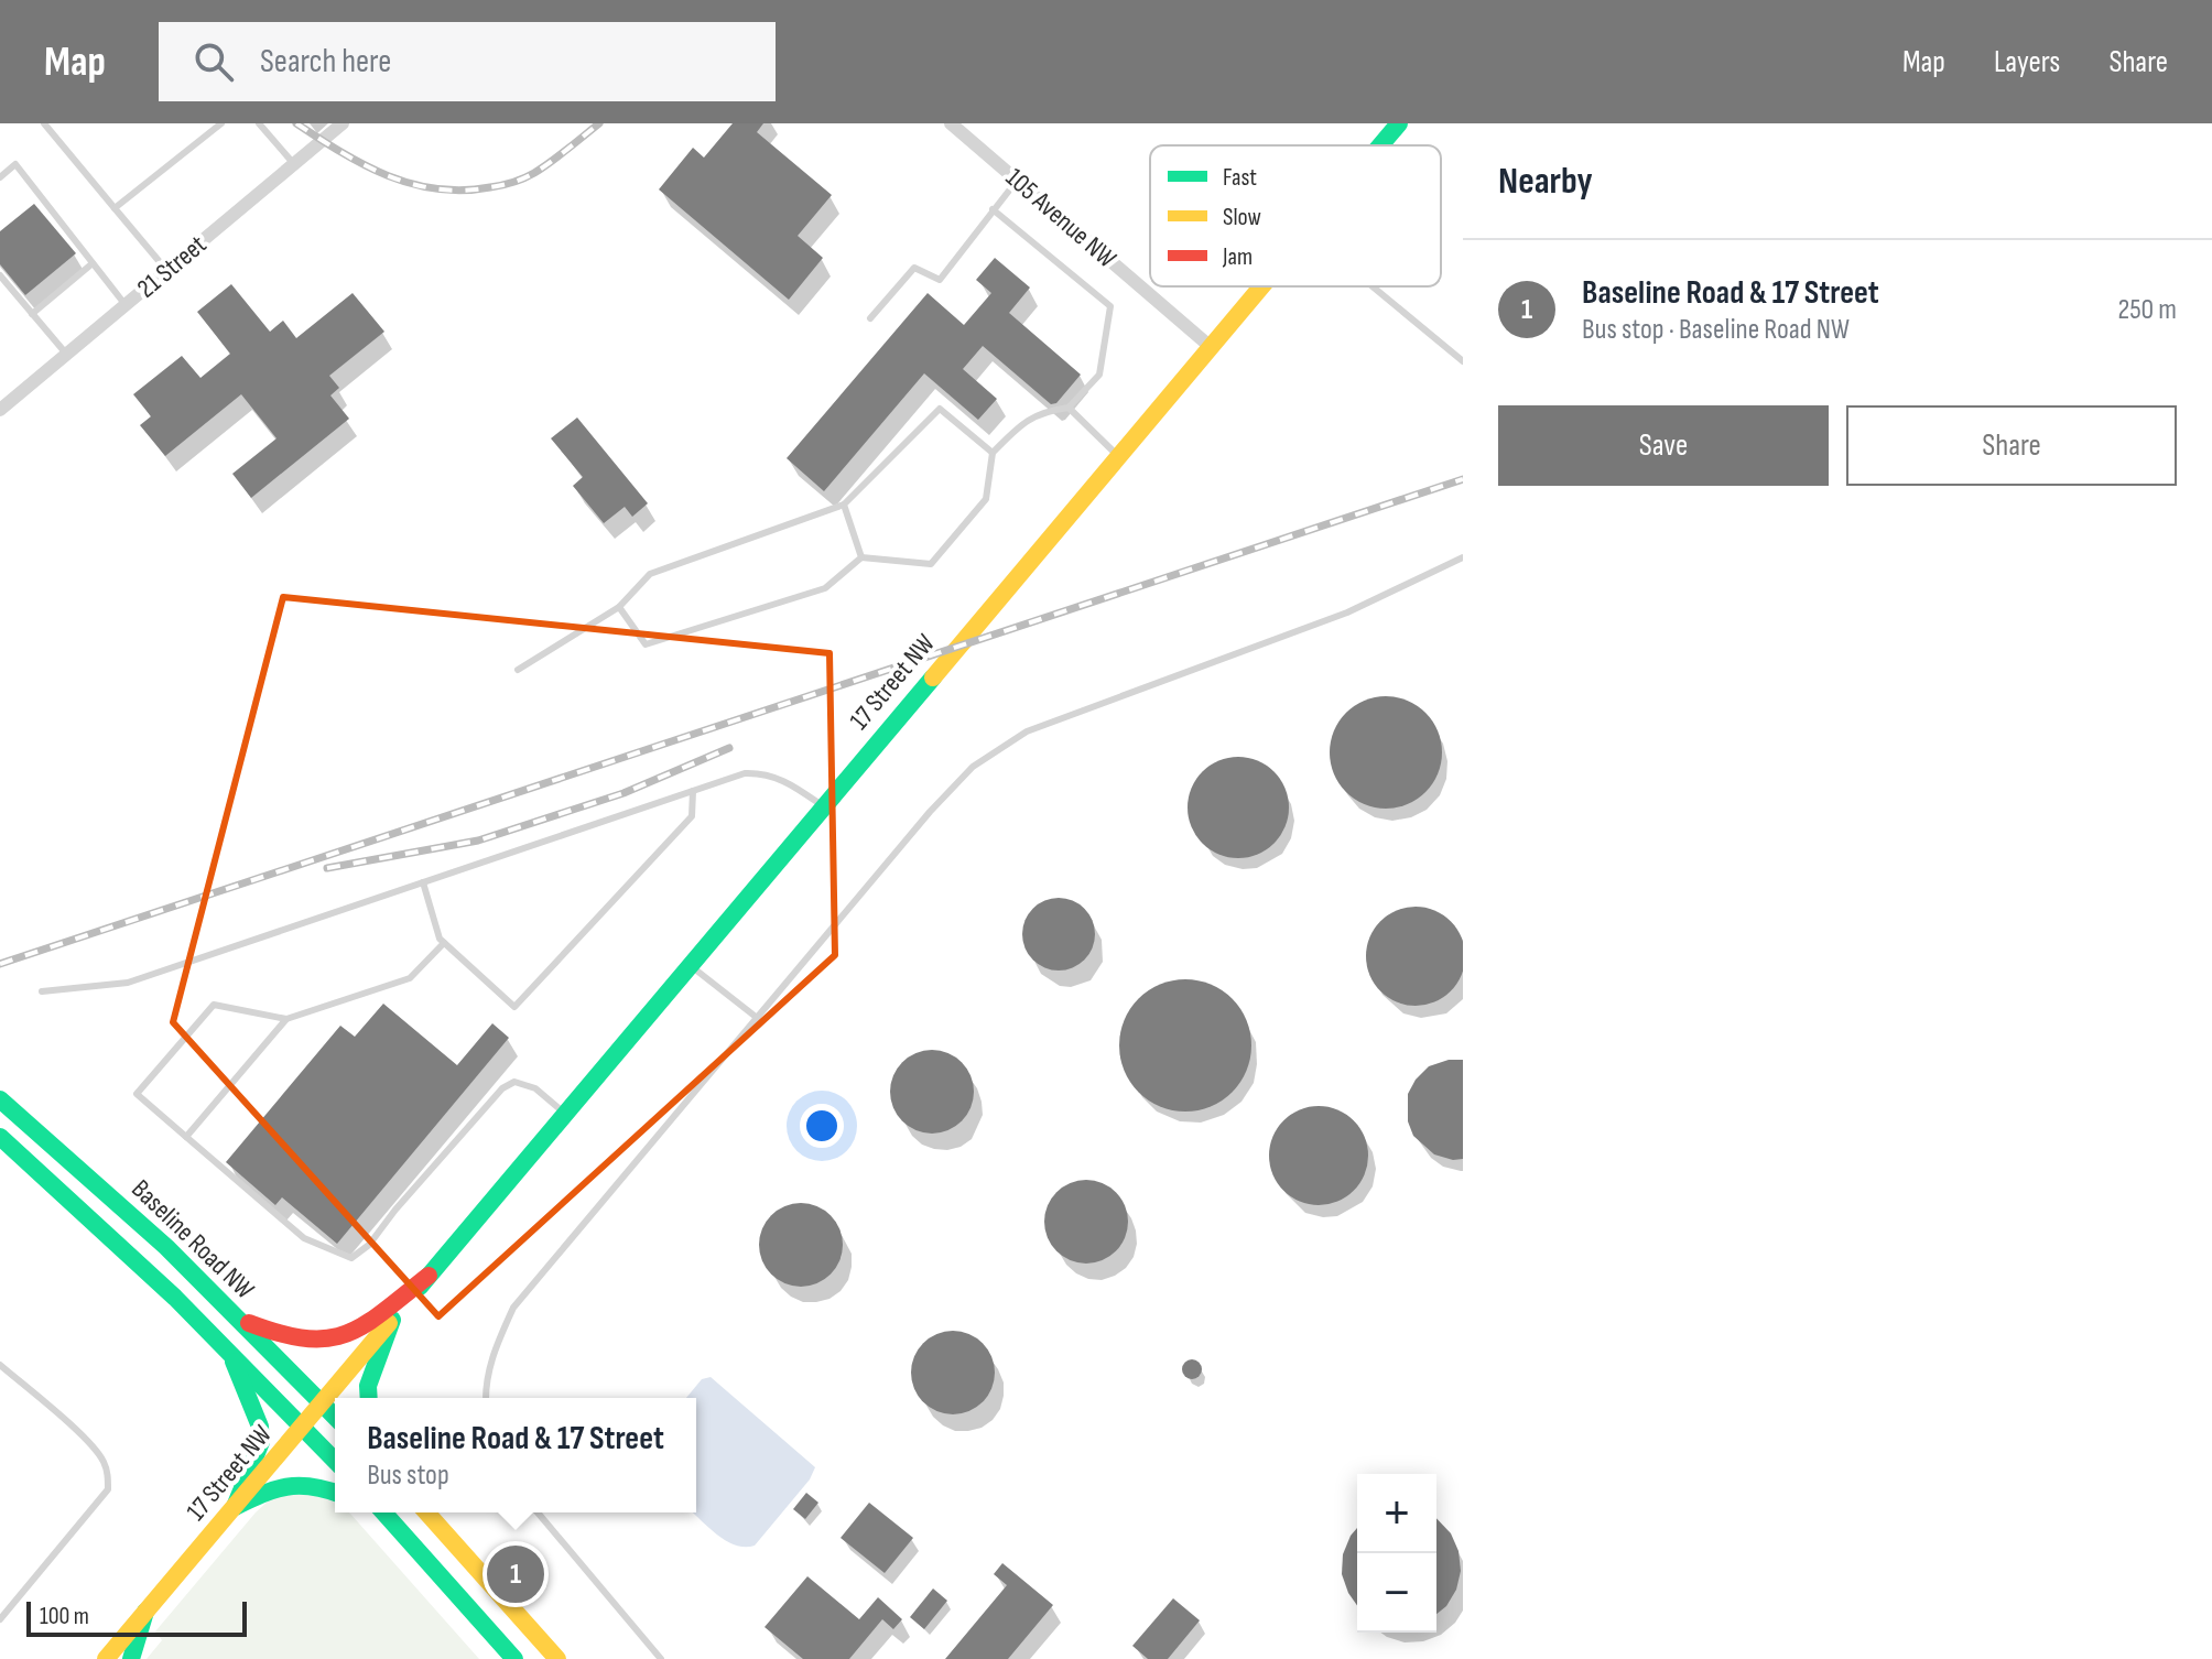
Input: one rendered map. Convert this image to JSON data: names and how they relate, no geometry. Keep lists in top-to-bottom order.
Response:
{
  "streets": {
    "main road": ["17 Street NW", "Baseline Road NW"],
    "street": ["105 Avenue NW", "21 Street"]
  },
  "crossings": [
    ["105 Avenue NW", "17 Street NW"],
    ["17 Street NW", "Baseline Road NW"]
  ],
  "legend": ["Fast", "Slow", "Jam"],
  "scale_bar": "100 m",
  "page": {
    "header": "Map",
    "search": "Search here",
    "nav": ["Map", "Layers", "Share"],
    "heading": "Nearby",
    "list": [
      {
        "mark": "1",
        "name": "Baseline Road & 17 Street",
        "note": "Bus stop · Baseline Road NW",
        "value": "250 m"
      }
    ],
    "buttons": ["Save", "Share"],
    "popup": ["Baseline Road & 17 Street", "Bus stop"],
    "map_buttons": ["+", "−"],
    "pins": "1",
    "scale": "100 m"
  }
}
